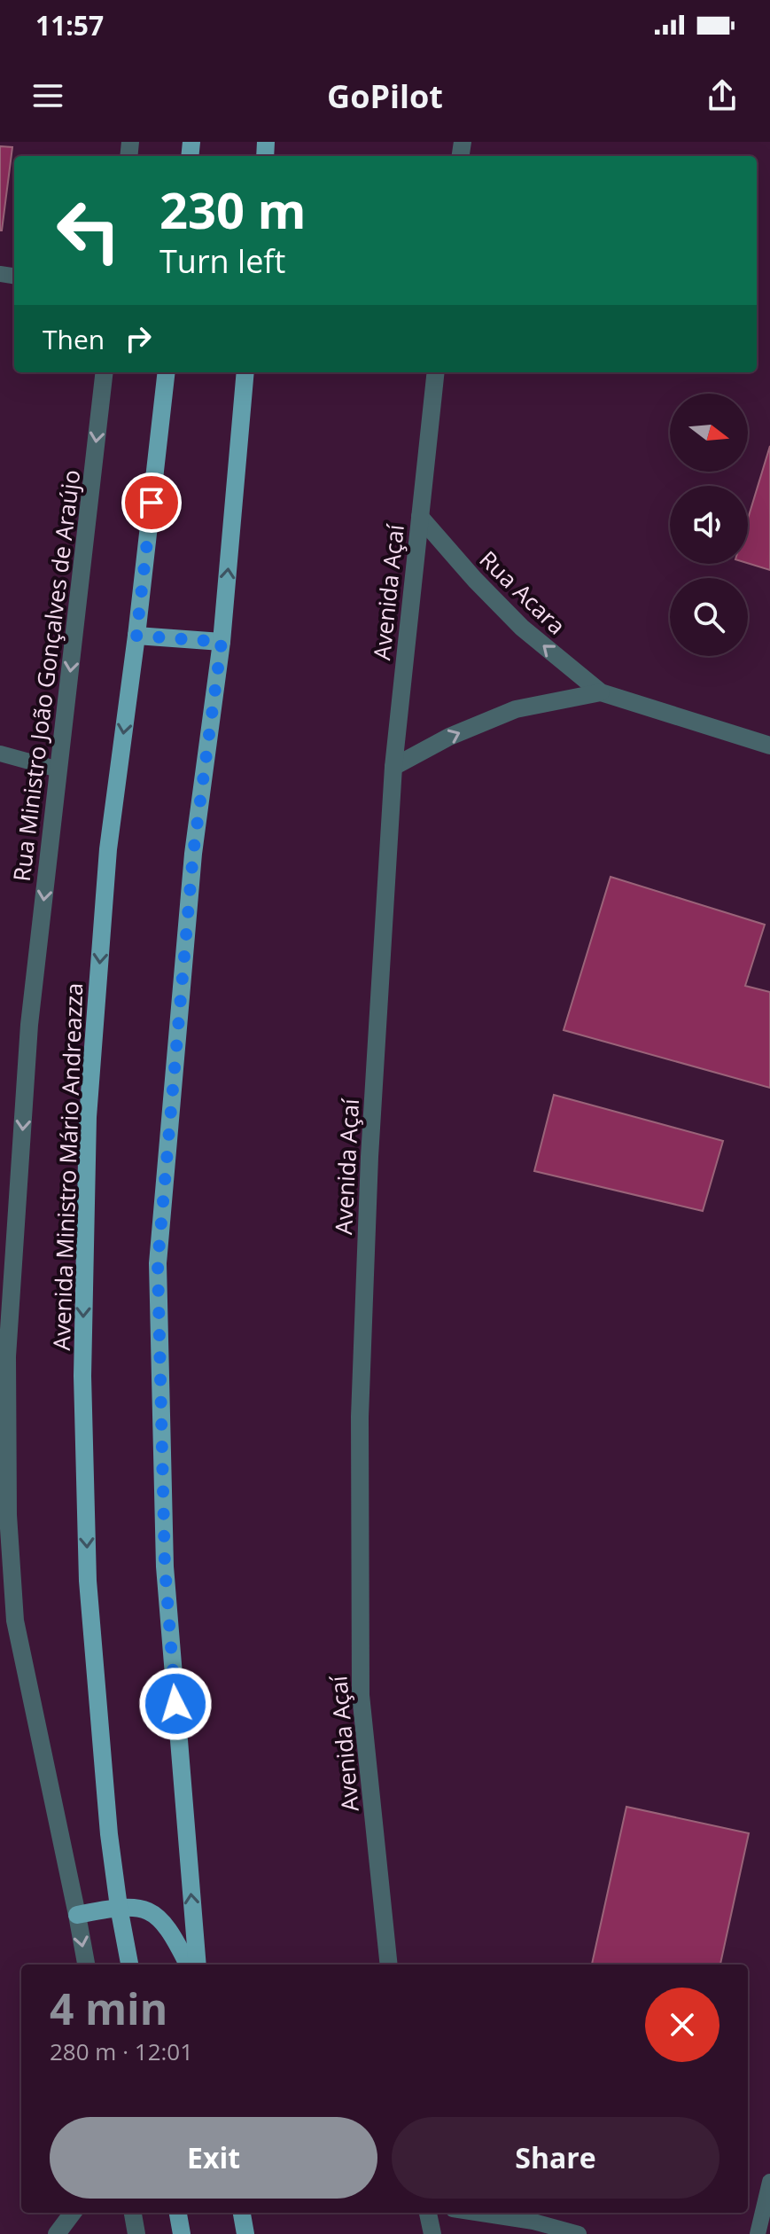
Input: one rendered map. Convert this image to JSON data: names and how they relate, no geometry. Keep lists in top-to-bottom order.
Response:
{
  "streets": {
    "main road": ["Avenida Ministro Mário Andreazza"],
    "street": ["Avenida Açaí", "Rua Acara", "Rua Ministro João Gonçalves de Araújo"]
  },
  "crossings": [
    ["Avenida Açaí", "Rua Acara"]
  ],
  "one_way": ["Rua Ministro João Gonçalves de Araújo"],
  "north": "right",
  "page": {
    "status": "11:57",
    "header": "GoPilot",
    "turn": ["230 m", "Turn left"],
    "then": "Then",
    "heading": ["4 min", "280 m · 12:01"],
    "buttons": ["Exit", "Share"]
  }
}
